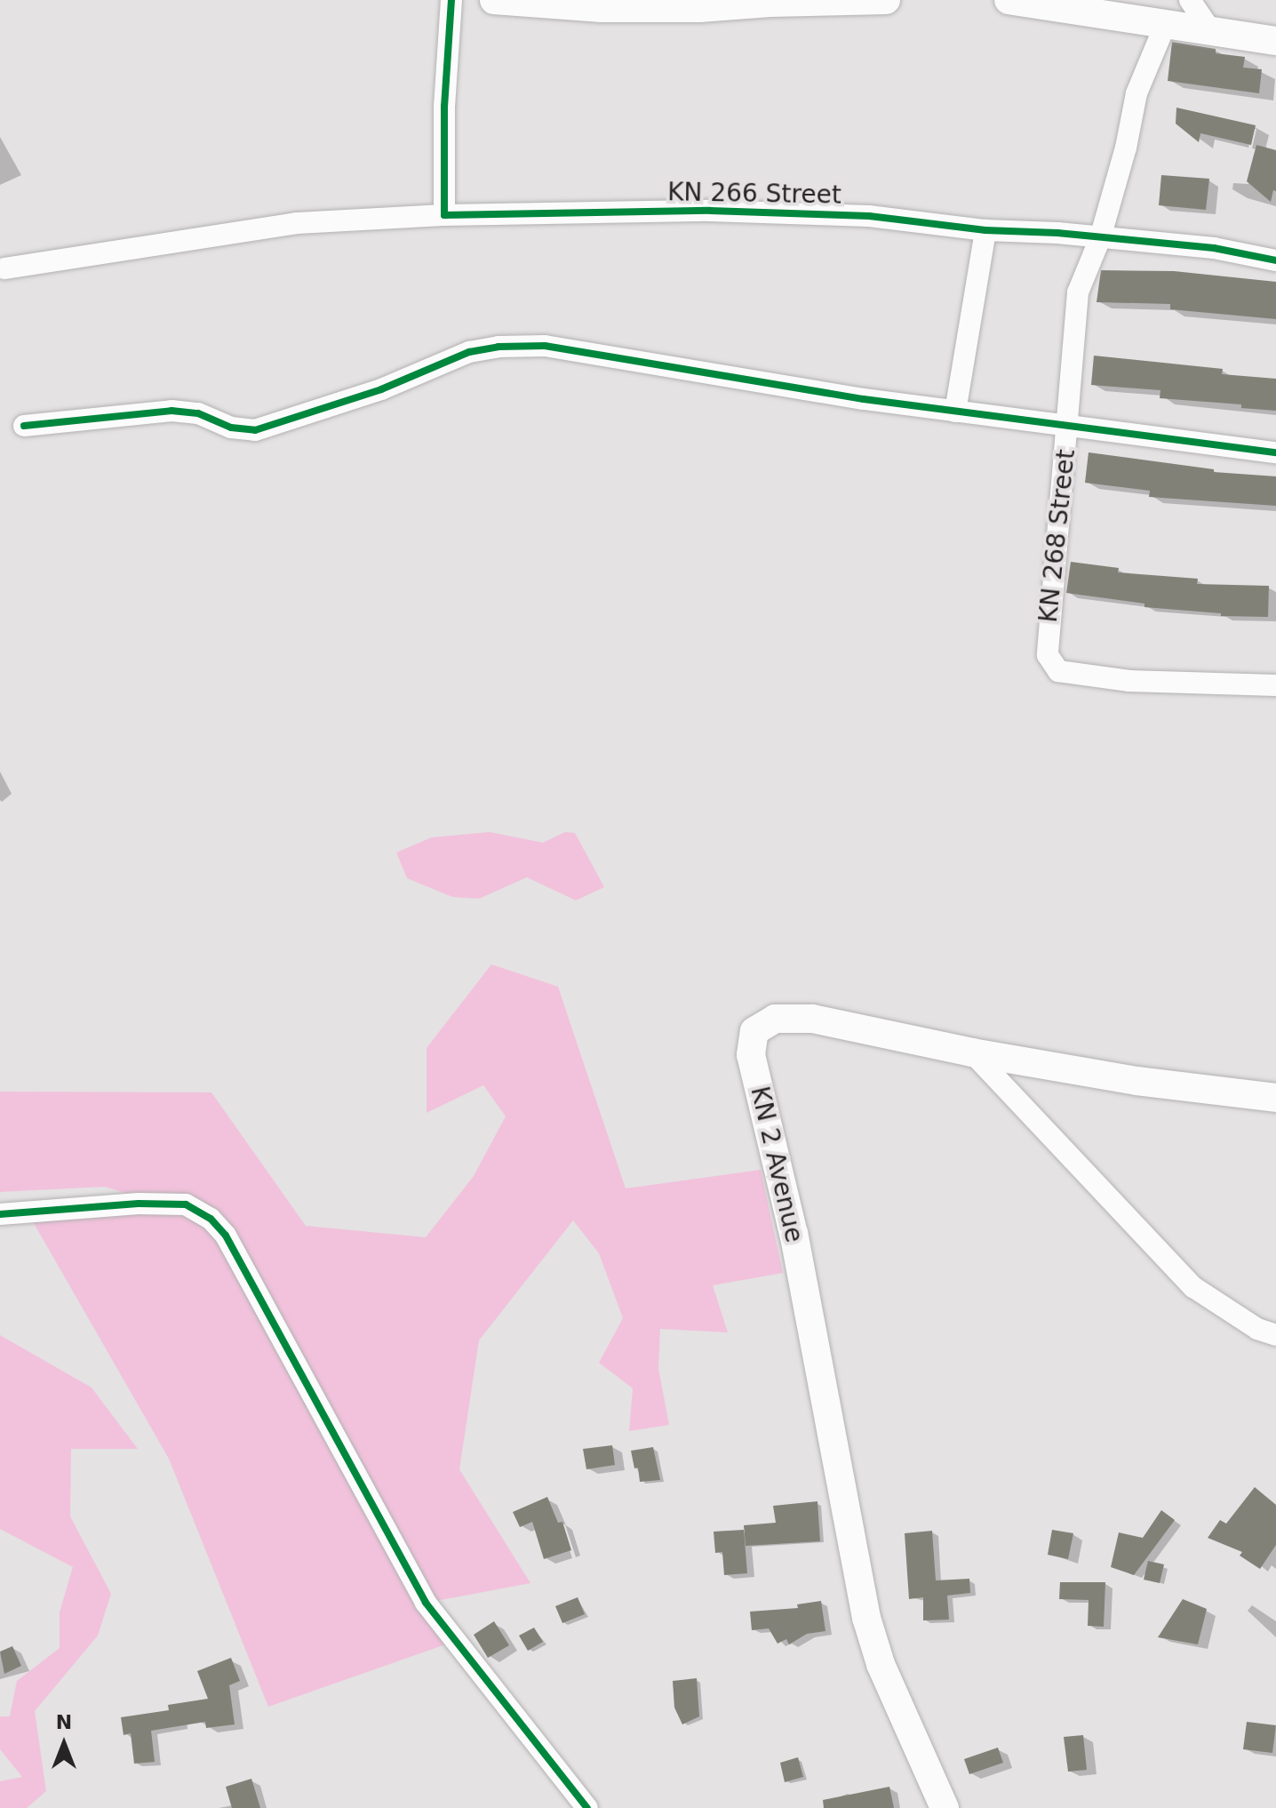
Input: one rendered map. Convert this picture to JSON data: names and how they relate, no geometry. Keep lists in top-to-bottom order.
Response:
{
  "streets": {
    "main road": ["KN 2 Avenue"],
    "street": ["KN 266 Street", "KN 268 Street"]
  },
  "crossings": [
    ["KN 266 Street", "KN 268 Street"]
  ],
  "north": "top"
}
